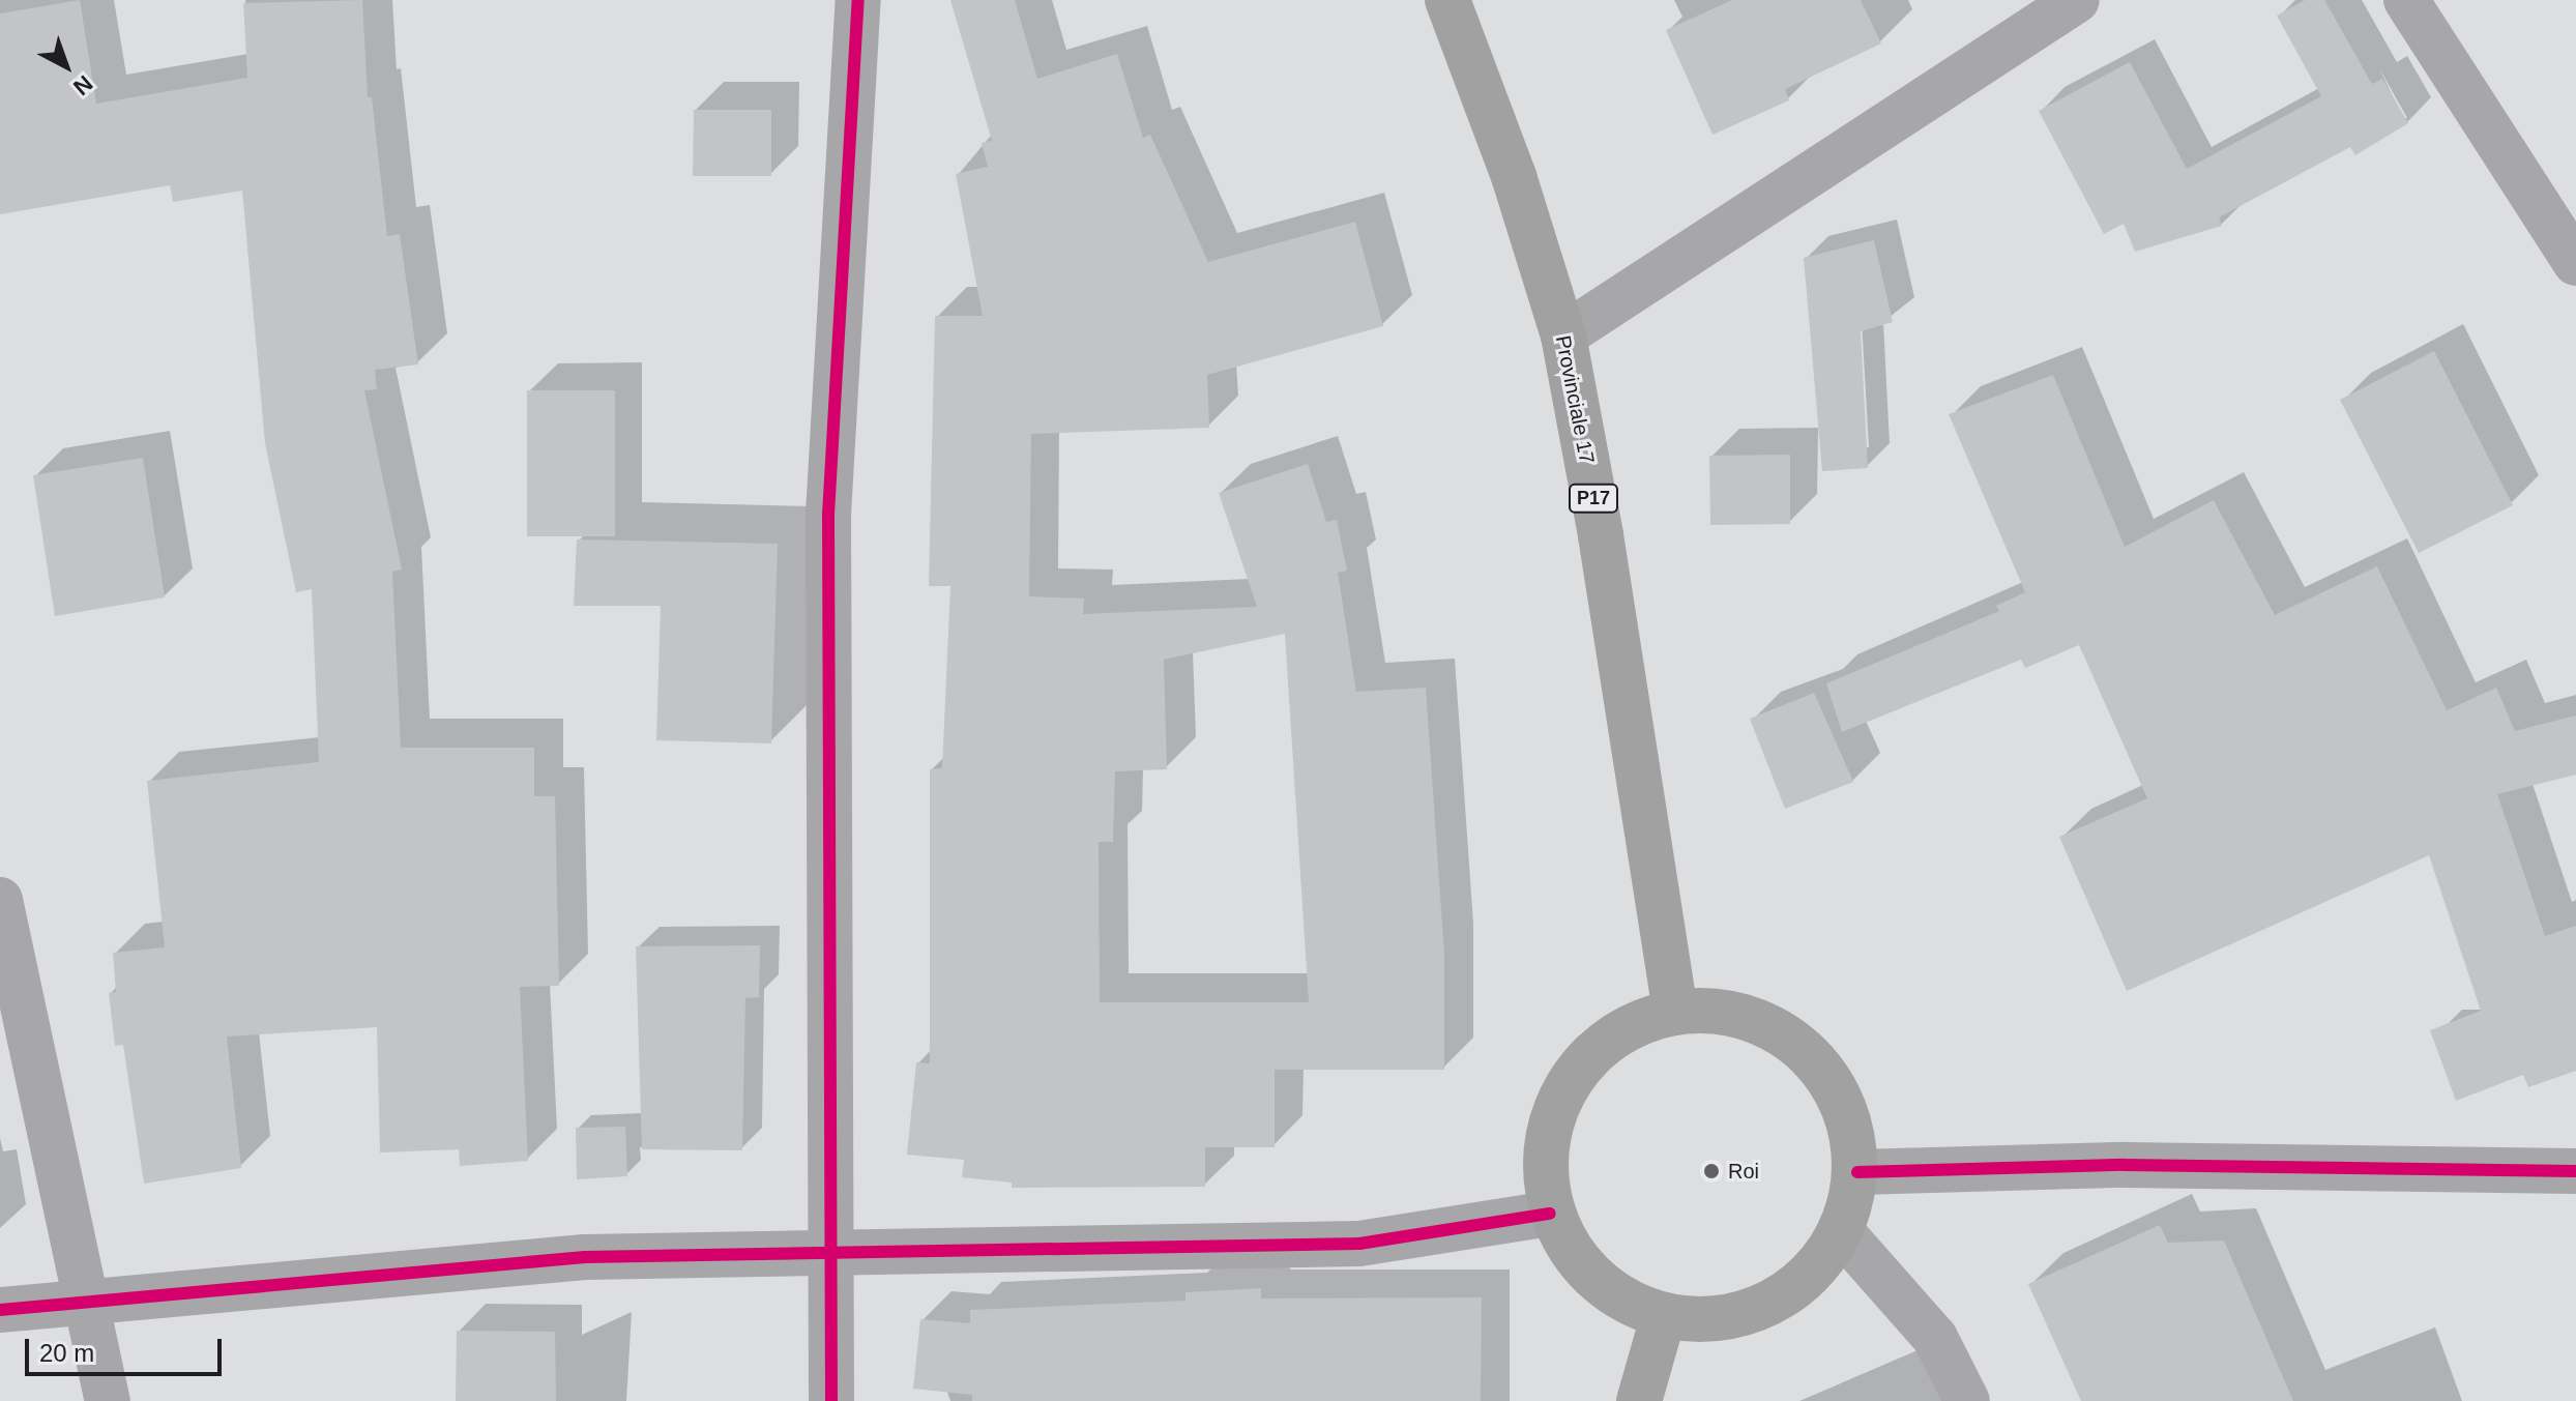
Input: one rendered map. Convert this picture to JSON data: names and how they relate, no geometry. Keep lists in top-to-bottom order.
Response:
{
  "streets": {
    "main road": ["Provinciale 17", "P17"]
  },
  "places": ["Roi"],
  "scale_bar": "20 m",
  "north": "bottom right"
}
